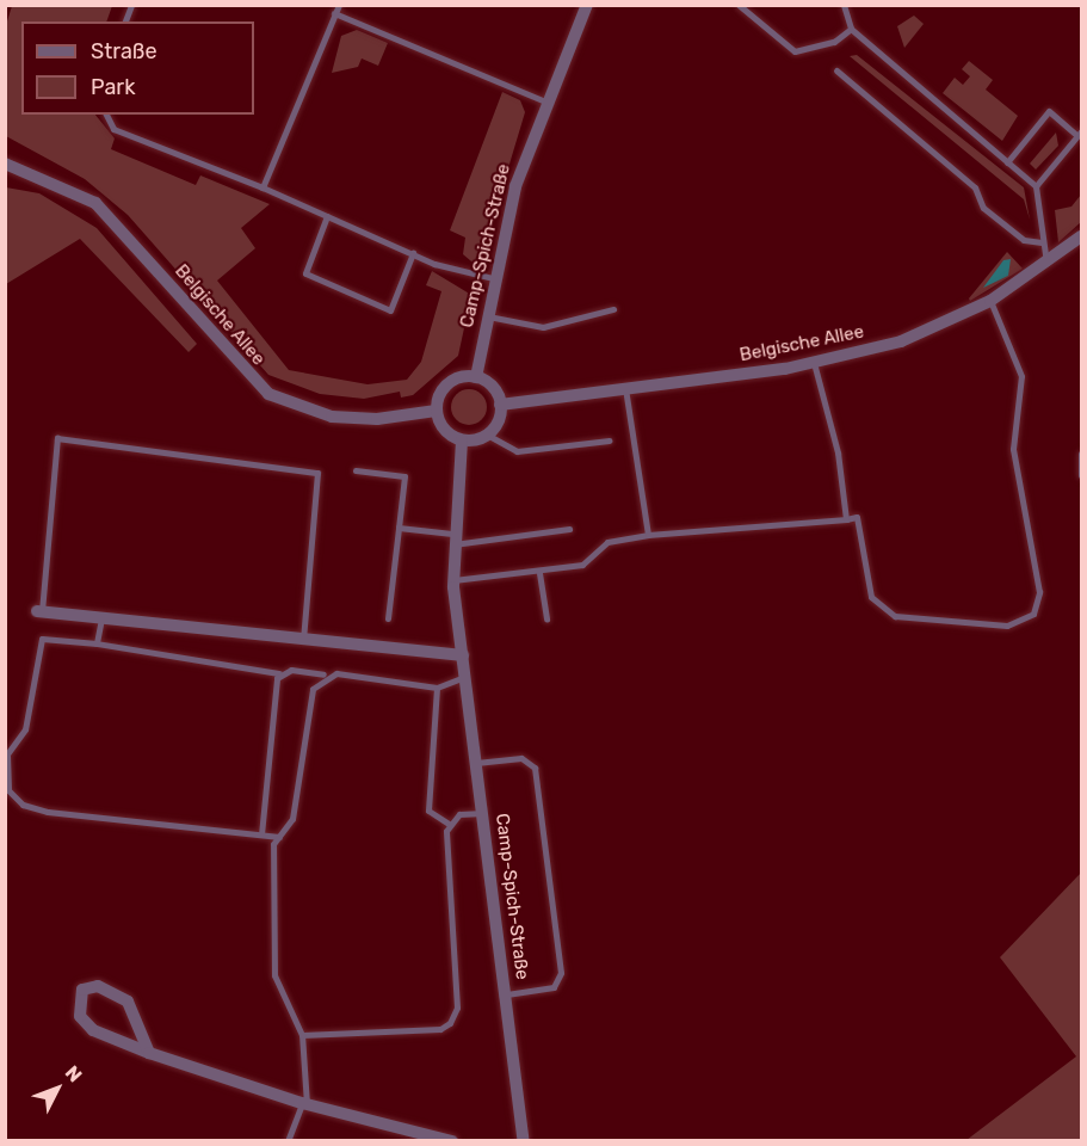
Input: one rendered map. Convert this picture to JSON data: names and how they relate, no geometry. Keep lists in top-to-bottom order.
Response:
{
  "streets": {
    "street": ["Camp-Spich-Straße", "Belgische Allee"]
  },
  "crossings": [
    ["Camp-Spich-Straße", "Belgische Allee"]
  ],
  "legend": ["Straße", "Park"],
  "north": "top right"
}
